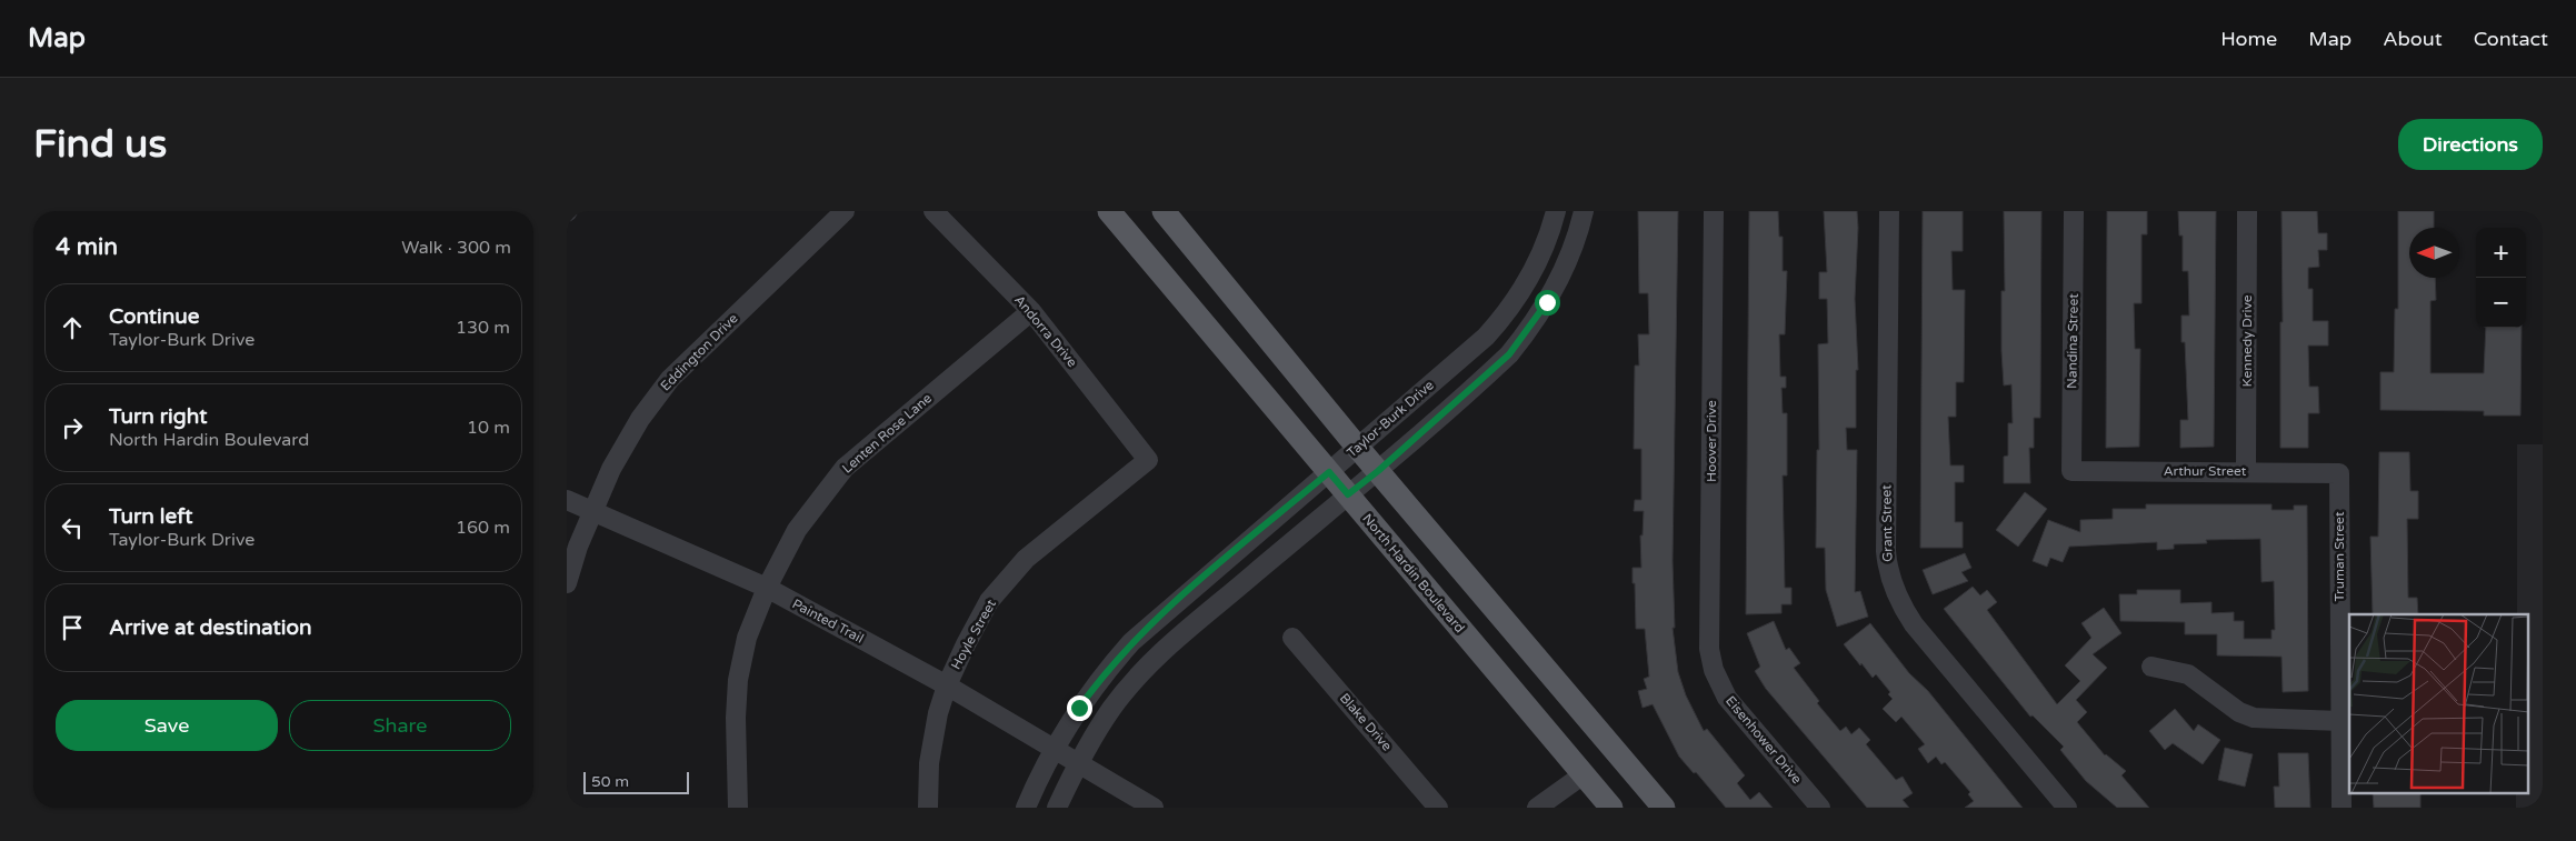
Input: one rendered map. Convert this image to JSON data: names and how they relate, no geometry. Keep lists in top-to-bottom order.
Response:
{
  "streets": {
    "main road": ["North Hardin Boulevard"],
    "street": [
      "Andorra Drive",
      "Nandina Street",
      "Kennedy Drive",
      "Eddington Drive",
      "Taylor-Burk Drive",
      "Lenten Rose Lane",
      "Hoover Drive",
      "Arthur Street",
      "Grant Street",
      "Truman Street",
      "Painted Trail",
      "Hoyle Street",
      "Blake Drive",
      "Eisenhower Drive"
    ]
  },
  "crossings": [
    ["Andorra Drive", "Lenten Rose Lane"],
    ["Andorra Drive", "Hoyle Street"],
    ["Nandina Street", "Arthur Street"],
    ["Kennedy Drive", "Arthur Street"],
    ["Eddington Drive", "Painted Trail"],
    ["Taylor-Burk Drive", "North Hardin Boulevard"],
    ["Taylor-Burk Drive", "Painted Trail"],
    ["Lenten Rose Lane", "Painted Trail"],
    ["Hoover Drive", "Eisenhower Drive"],
    ["Arthur Street", "Truman Street"],
    ["Painted Trail", "Hoyle Street"]
  ],
  "scale_bar": "50 m",
  "north": "left",
  "page": {
    "header": "Map",
    "nav": [
      "Home",
      "Map",
      "About",
      "Contact"
    ],
    "buttons": [
      "Directions",
      ["Save", "Share"]
    ],
    "title": "Find us",
    "heading": ["4 min", "Walk · 300 m"],
    "map_buttons": ["+", "−"],
    "list": [
      ["Continue", "Taylor-Burk Drive", "130 m"],
      ["Turn right", "North Hardin Boulevard", "10 m"],
      ["Turn left", "Taylor-Burk Drive", "160 m"],
      "Arrive at destination"
    ],
    "scale": "50 m"
  }
}
